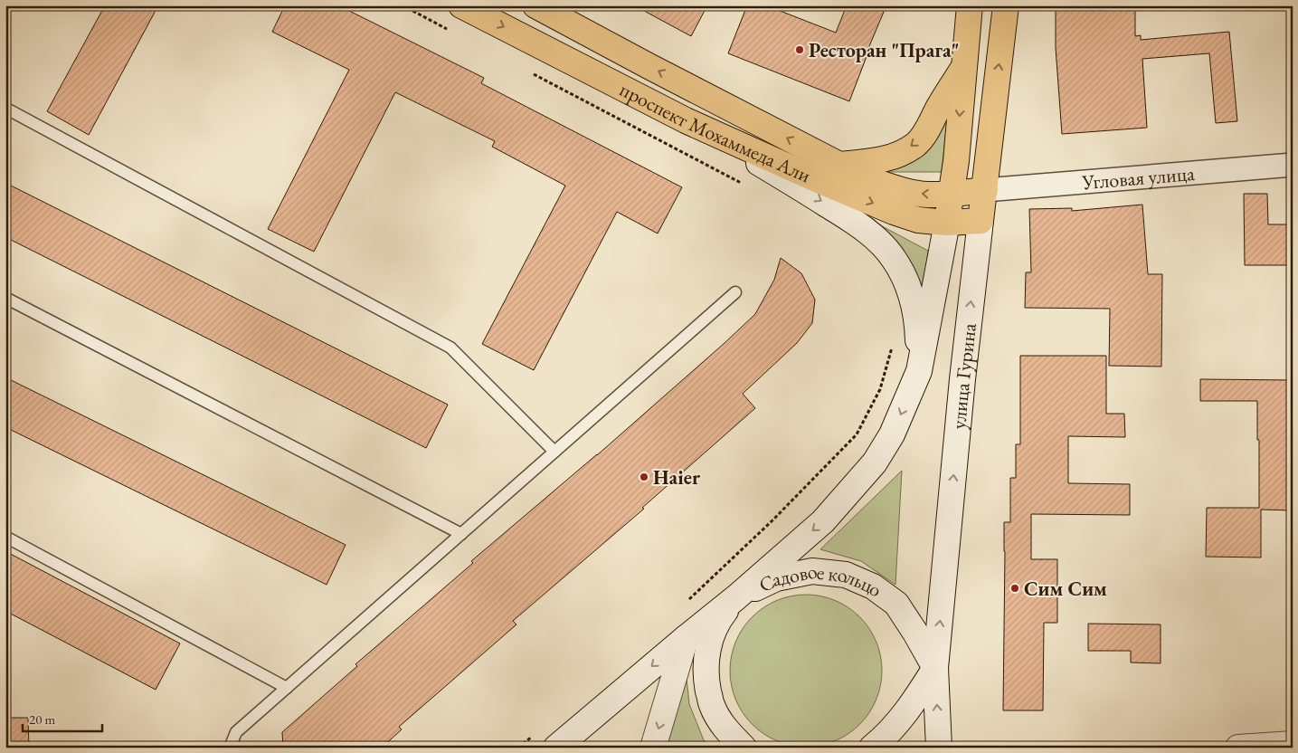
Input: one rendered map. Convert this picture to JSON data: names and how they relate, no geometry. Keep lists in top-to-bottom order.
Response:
{
  "streets": {
    "main road": ["проспект Мохаммеда Али", "улица Гурина", "Садовое кольцо"],
    "street": ["Угловая улица"]
  },
  "crossings": [
    ["проспект Мохаммеда Али", "Угловая улица"],
    ["проспект Мохаммеда Али", "улица Гурина"],
    ["Угловая улица", "улица Гурина"],
    ["улица Гурина", "Садовое кольцо"]
  ],
  "places": ["Ресторан \"Прага\"", "Haier", "Сим Сим"],
  "scale_bar": "20 m"
}
